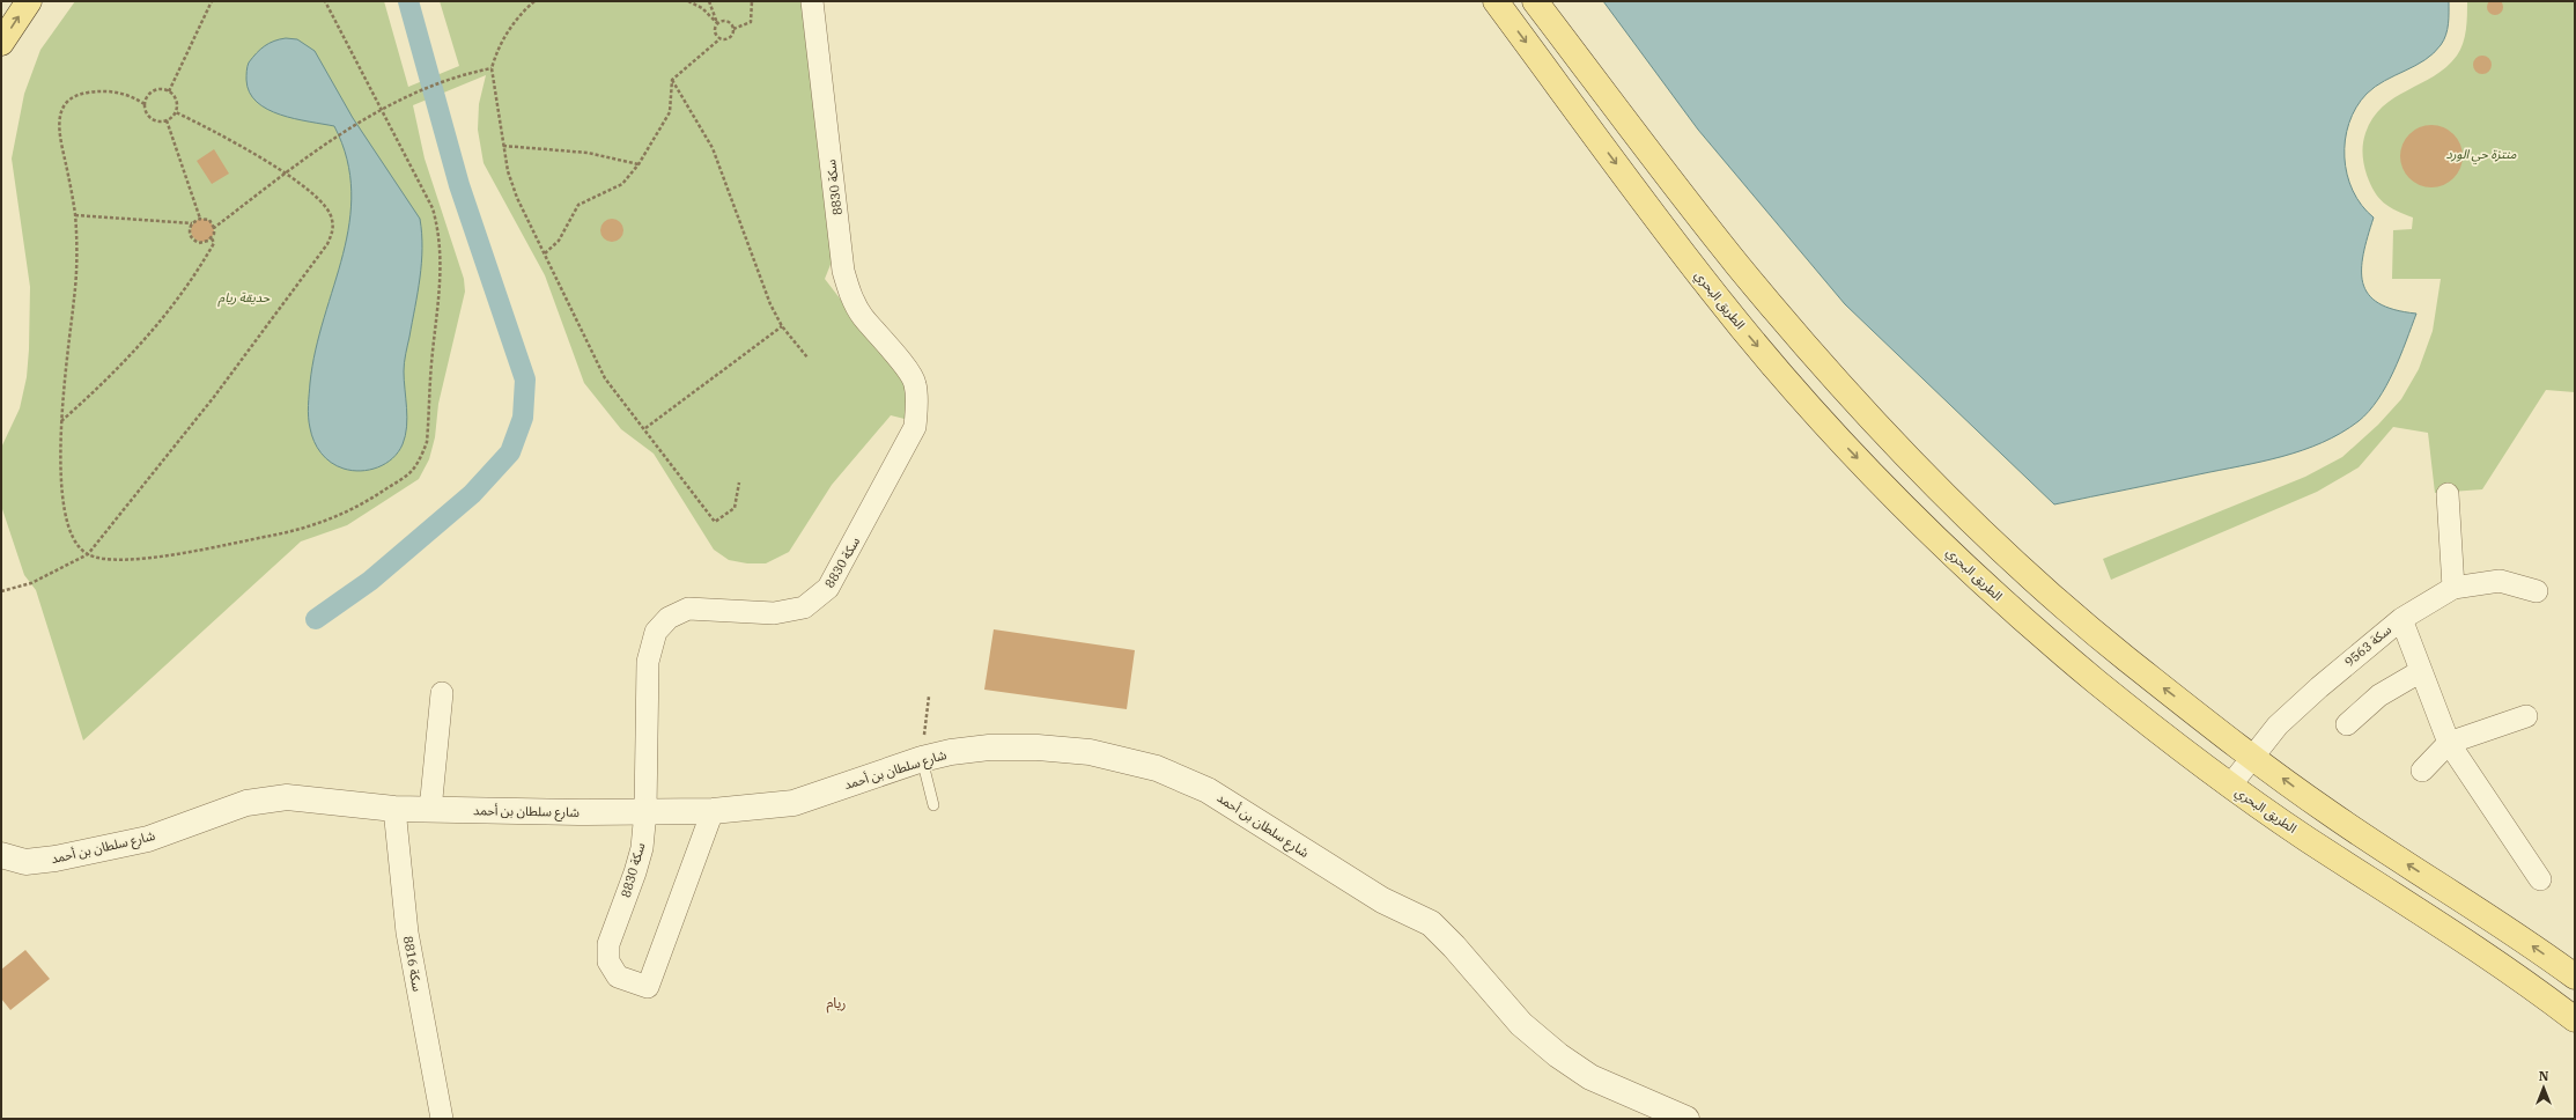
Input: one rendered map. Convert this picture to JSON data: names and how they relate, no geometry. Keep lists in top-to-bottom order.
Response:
{
  "streets": {
    "main road": ["الطريق البحري"],
    "street": [
      "سكة 8830",
      "سكة 9563",
      "شارع سلطان بن أحمد",
      "سكة 8816"
    ]
  },
  "crossings": [
    ["سكة 8830", "شارع سلطان بن أحمد"],
    ["الطريق البحري", "سكة 9563"],
    ["شارع سلطان بن أحمد", "سكة 8816"]
  ],
  "districts": ["ريام"],
  "parks": ["منتزة حي الورد", "حديقة ريام"],
  "north": "top"
}
